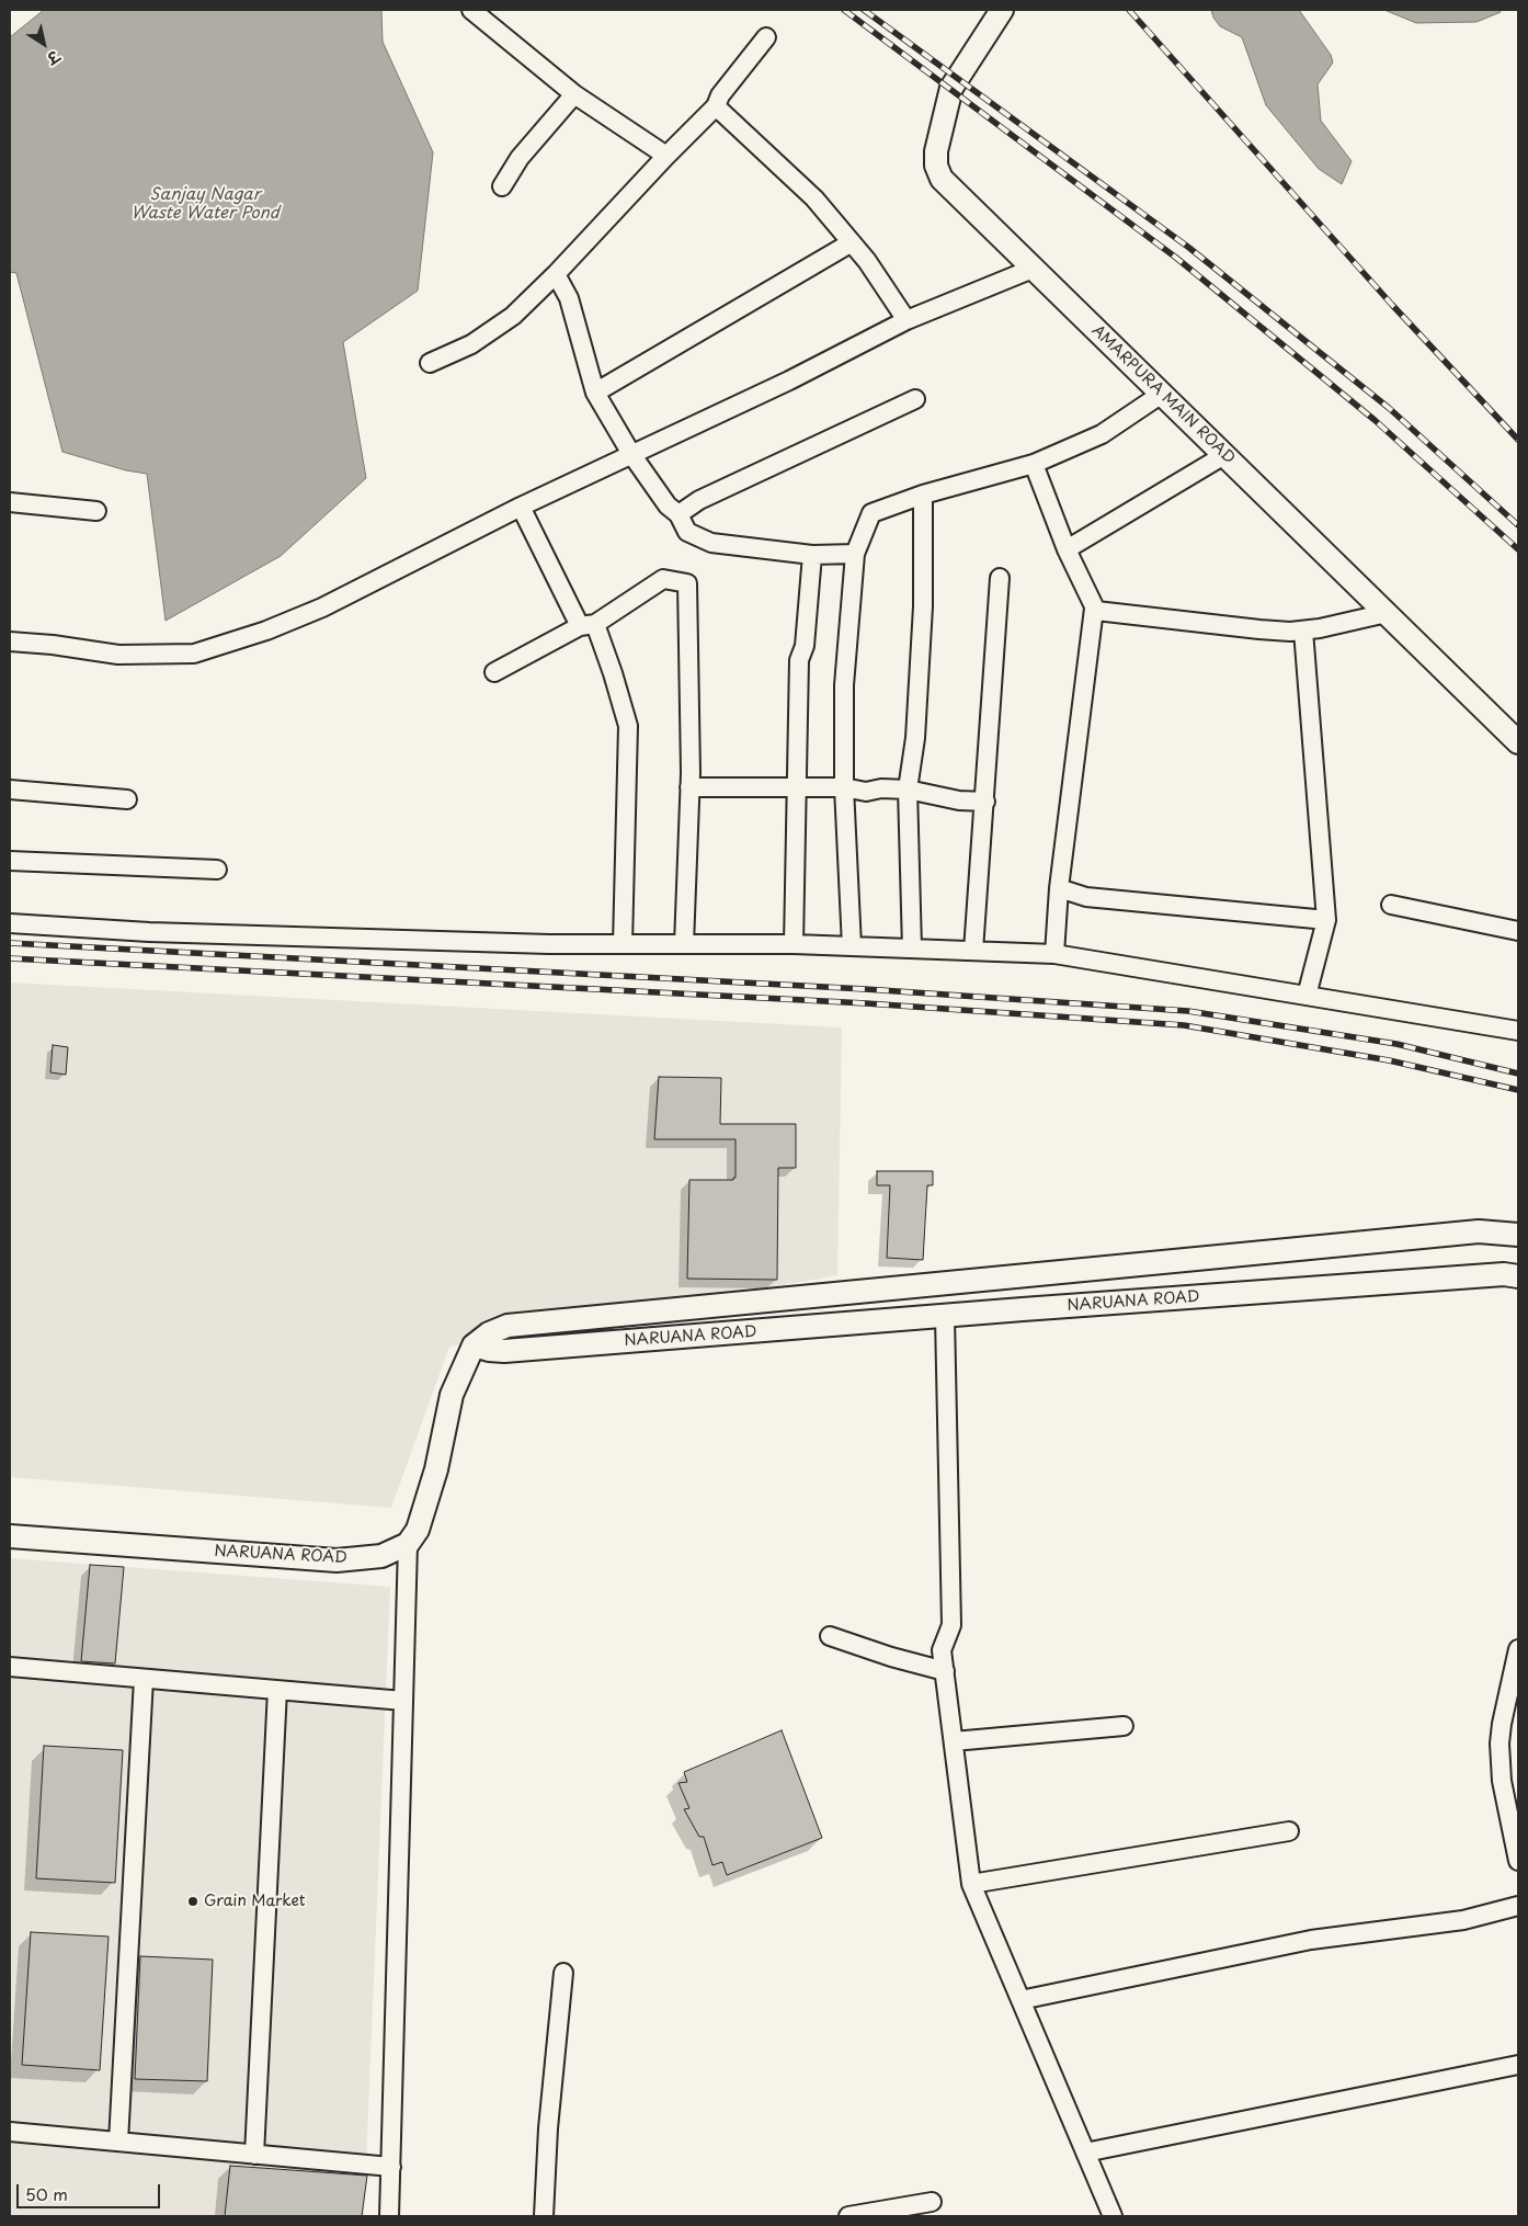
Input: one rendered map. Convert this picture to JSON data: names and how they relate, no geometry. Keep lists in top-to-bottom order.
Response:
{
  "streets": {
    "street": ["AMARPURA MAIN ROAD", "NARUANA ROAD"]
  },
  "water": ["Sanjay Nagar Waste Water Pond"],
  "places": ["Grain Market"],
  "scale_bar": "50 m",
  "north": "bottom right"
}
